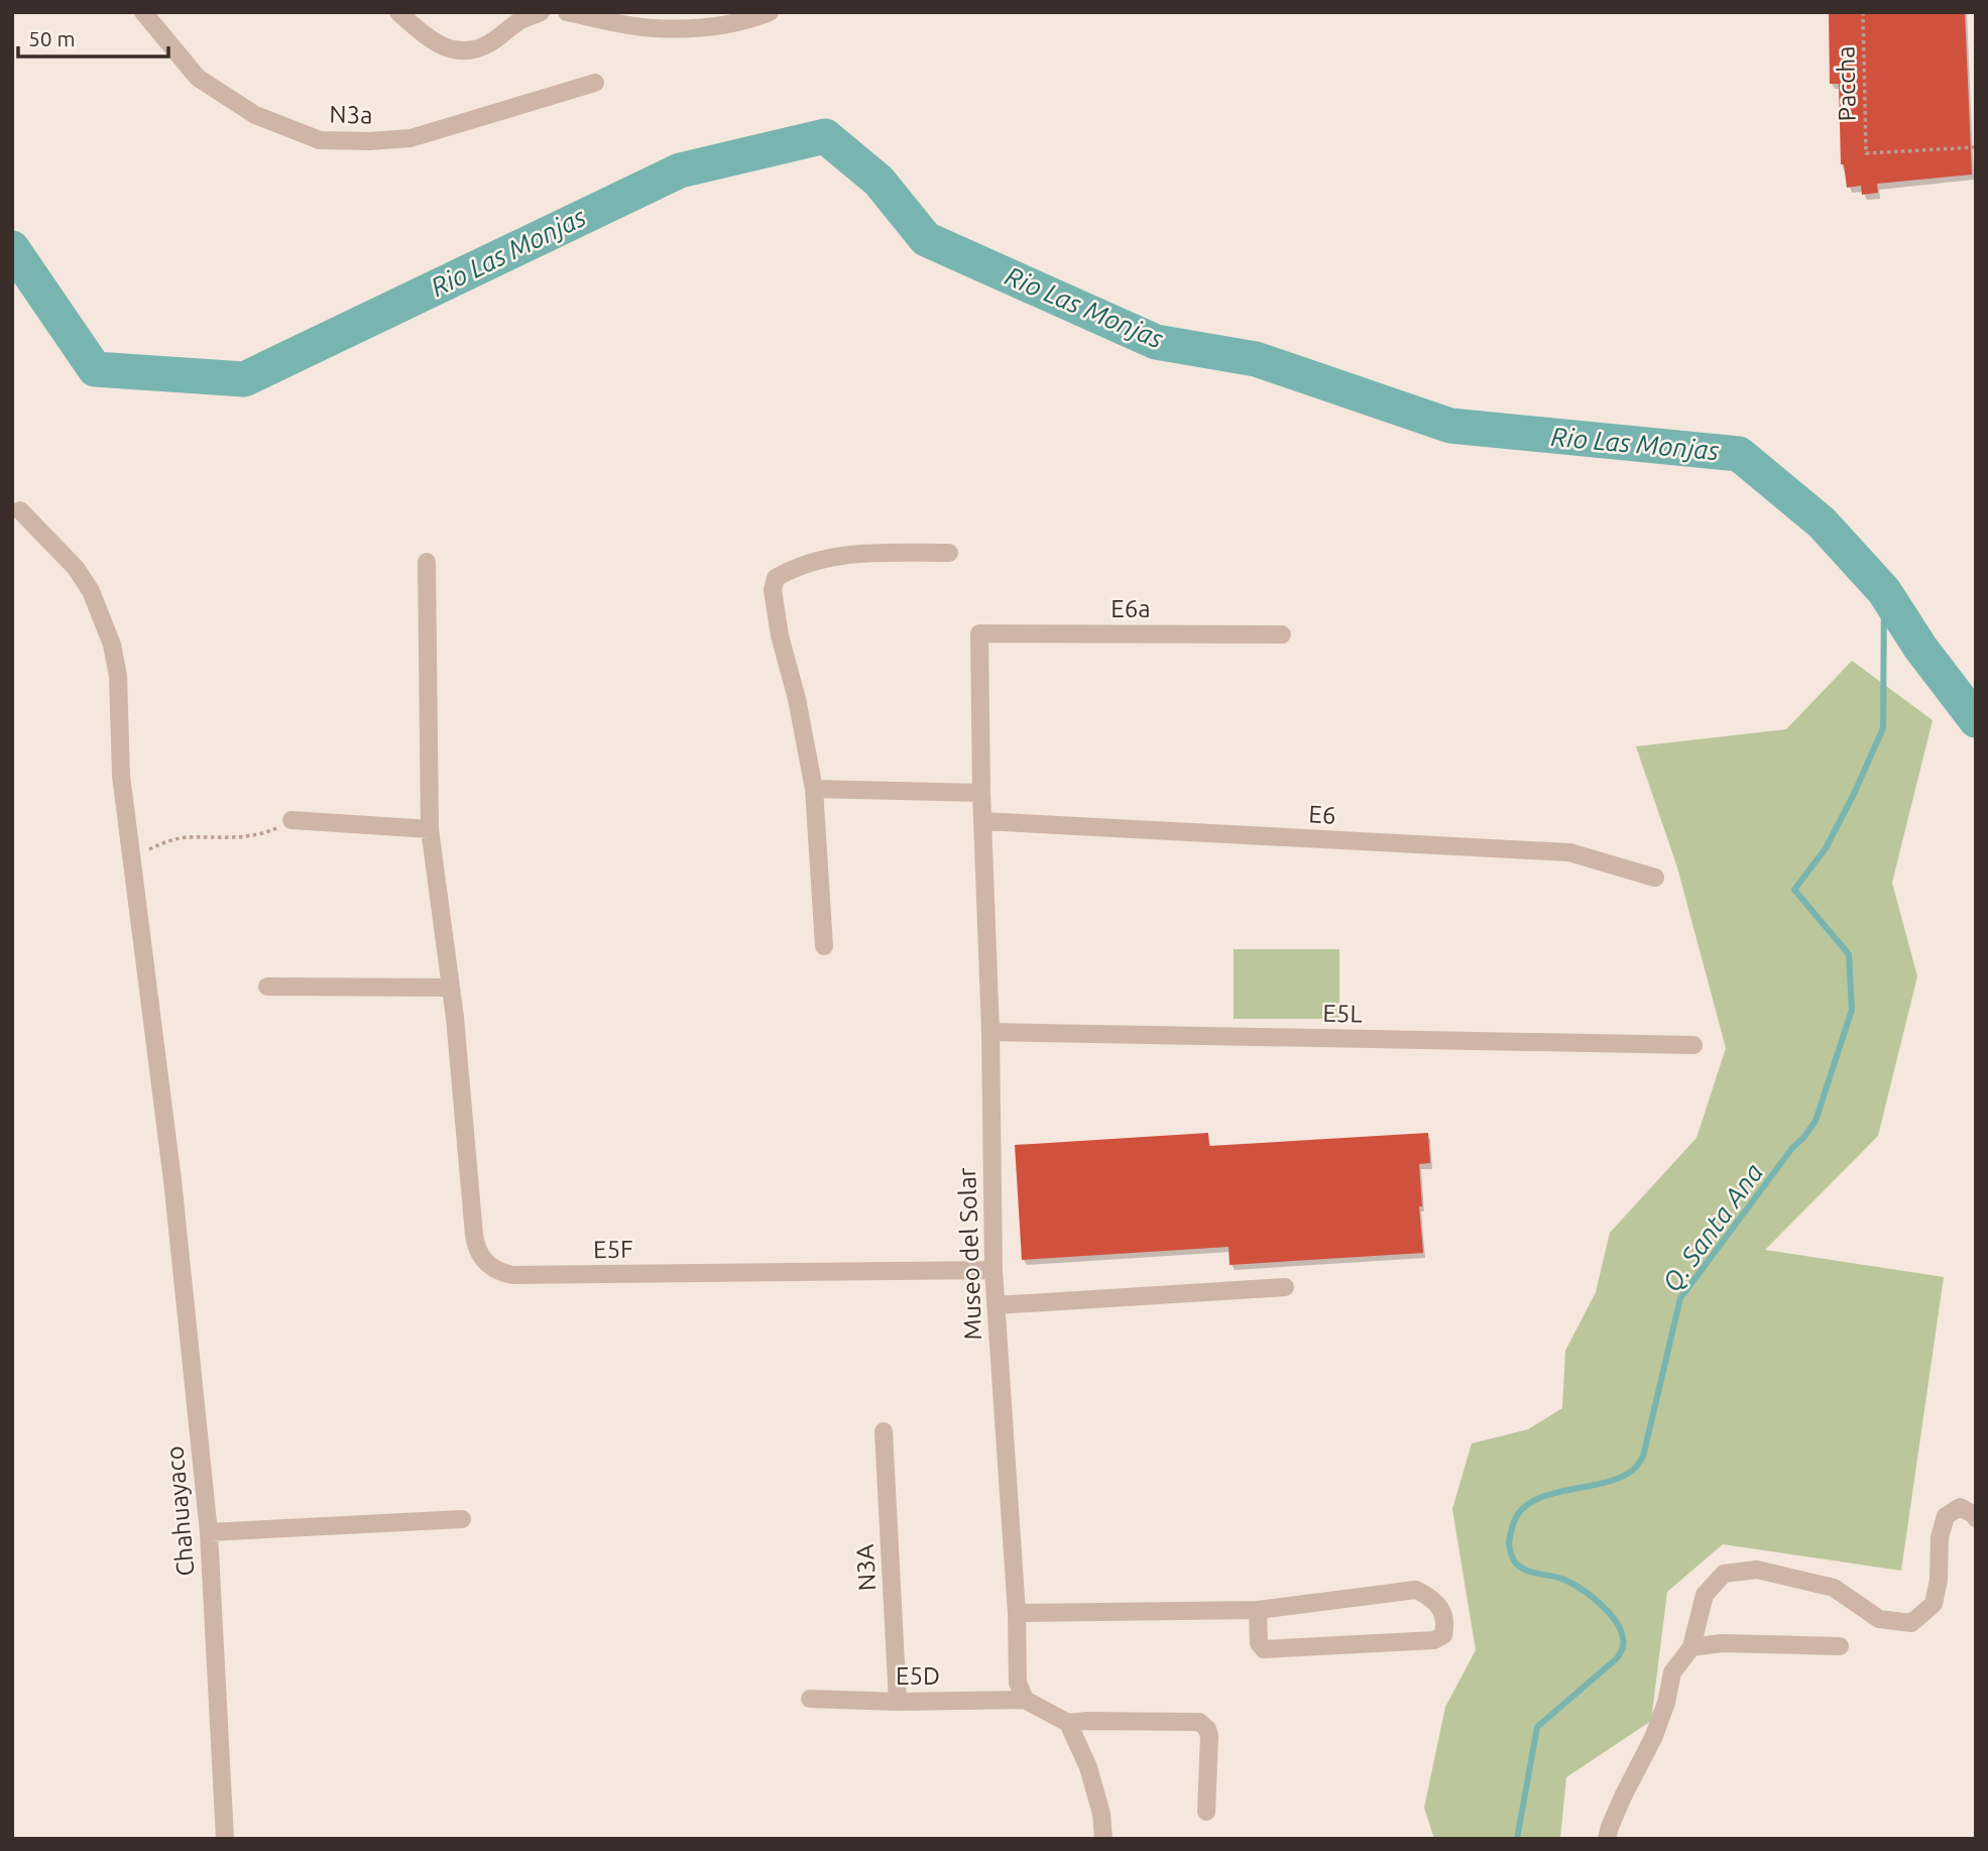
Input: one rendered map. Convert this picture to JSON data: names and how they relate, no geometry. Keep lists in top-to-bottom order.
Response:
{
  "streets": {
    "street": [
      "N3a",
      "E6a",
      "E6",
      "E5L",
      "E5F",
      "Museo del Solar",
      "Chahuayaco",
      "N3A",
      "E5D"
    ],
    "path": ["Paccha"]
  },
  "crossings": [
    ["E6a", "Museo del Solar"],
    ["E6", "Museo del Solar"],
    ["E5L", "Museo del Solar"],
    ["E5F", "Museo del Solar"],
    ["Museo del Solar", "E5D"],
    ["N3A", "E5D"]
  ],
  "water": ["Rio Las Monjas", "Q. Santa Ana"],
  "scale_bar": "50 m"
}
